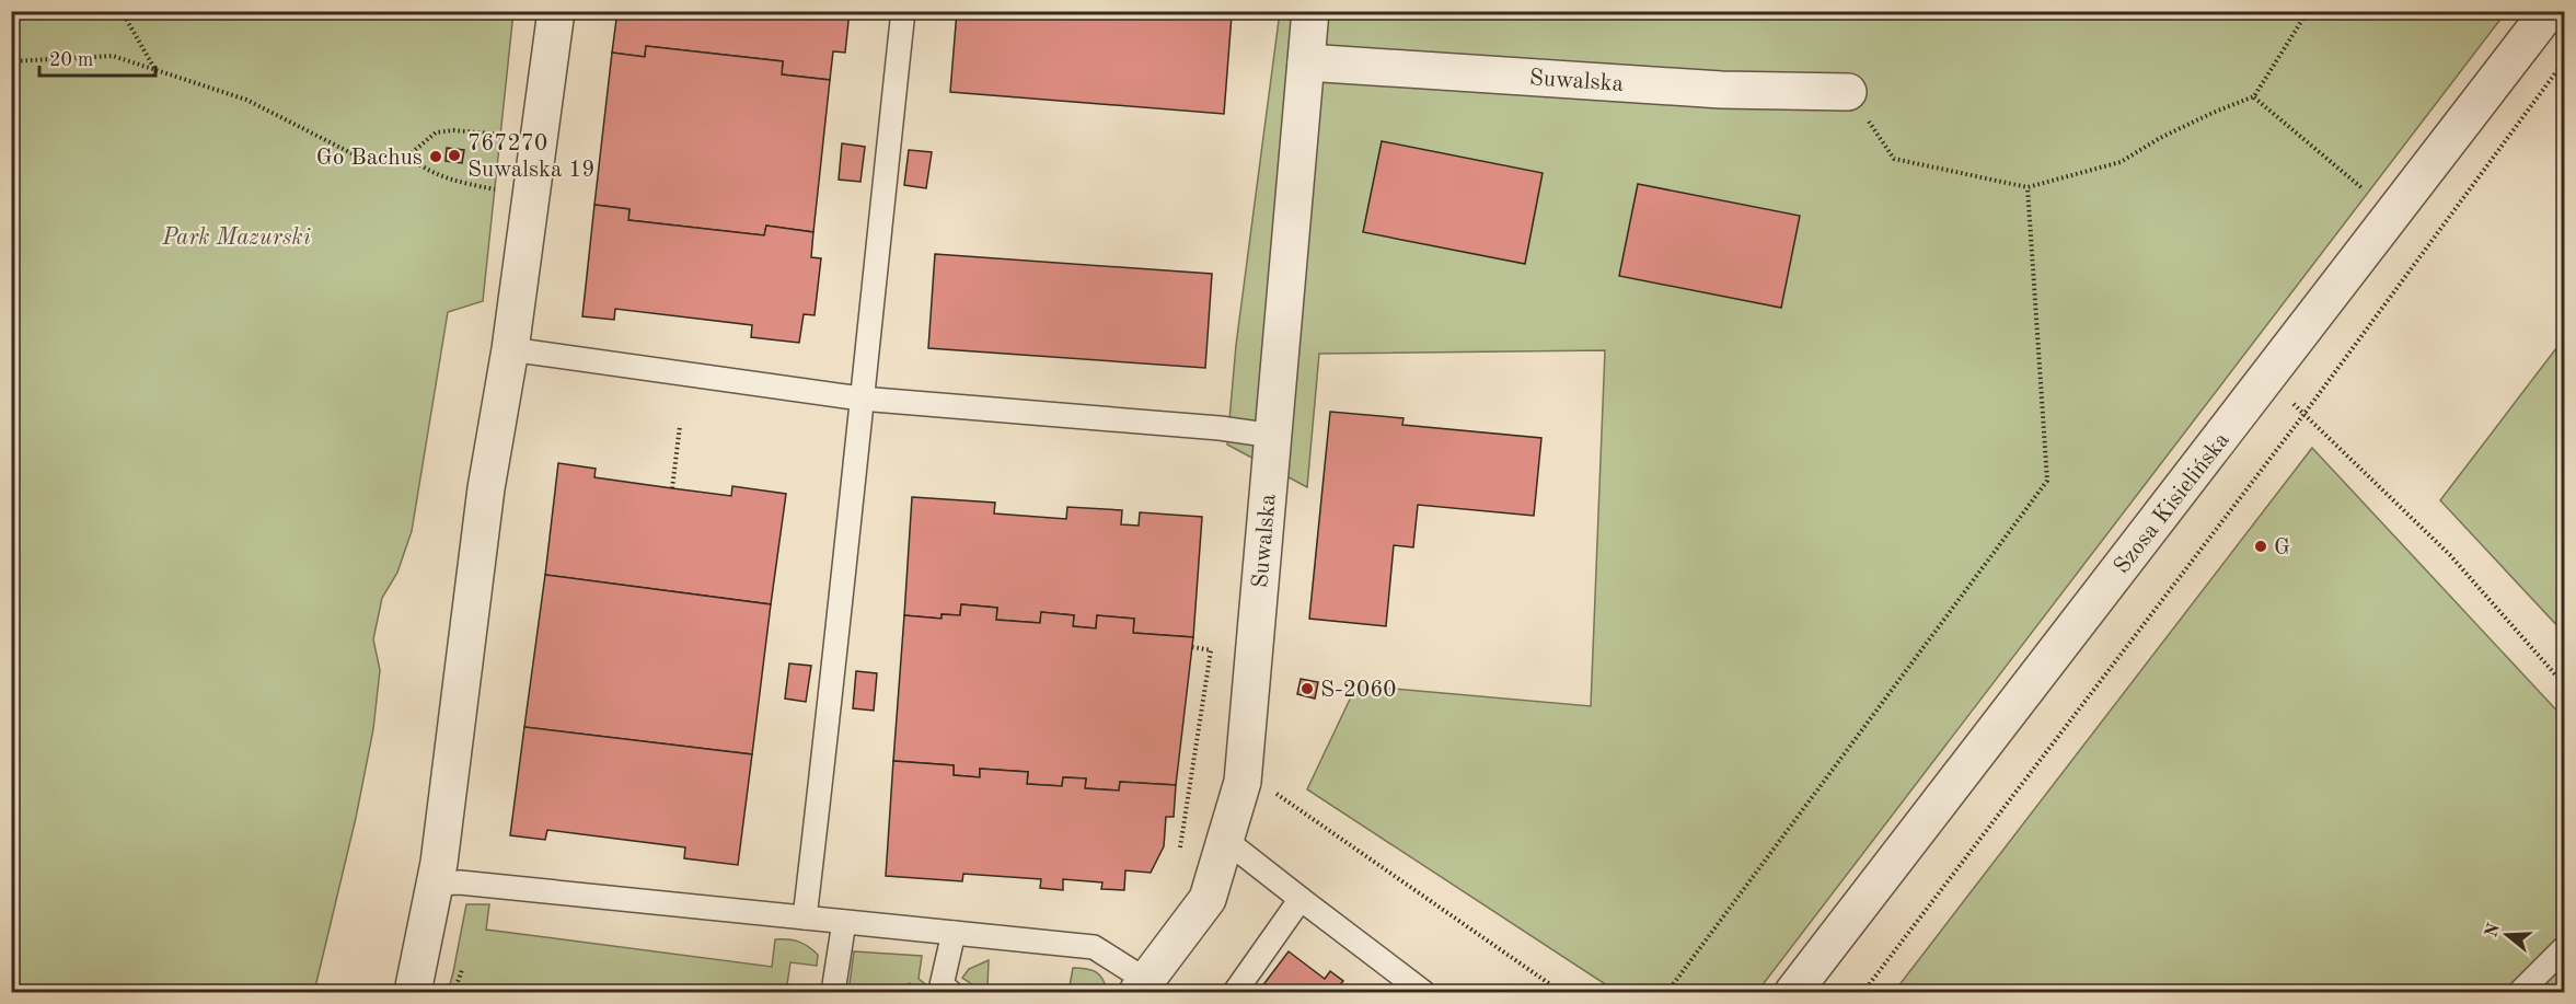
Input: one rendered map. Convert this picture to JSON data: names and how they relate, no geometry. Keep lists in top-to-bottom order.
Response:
{
  "streets": {
    "street": ["Suwalska", "Szosa Kisielińska"]
  },
  "parks": ["Park Mazurski"],
  "places": [
    "767270 Suwalska 19",
    "Go Bachus",
    "G",
    "S-2060"
  ],
  "scale_bar": "20 m",
  "north": "left"
}
